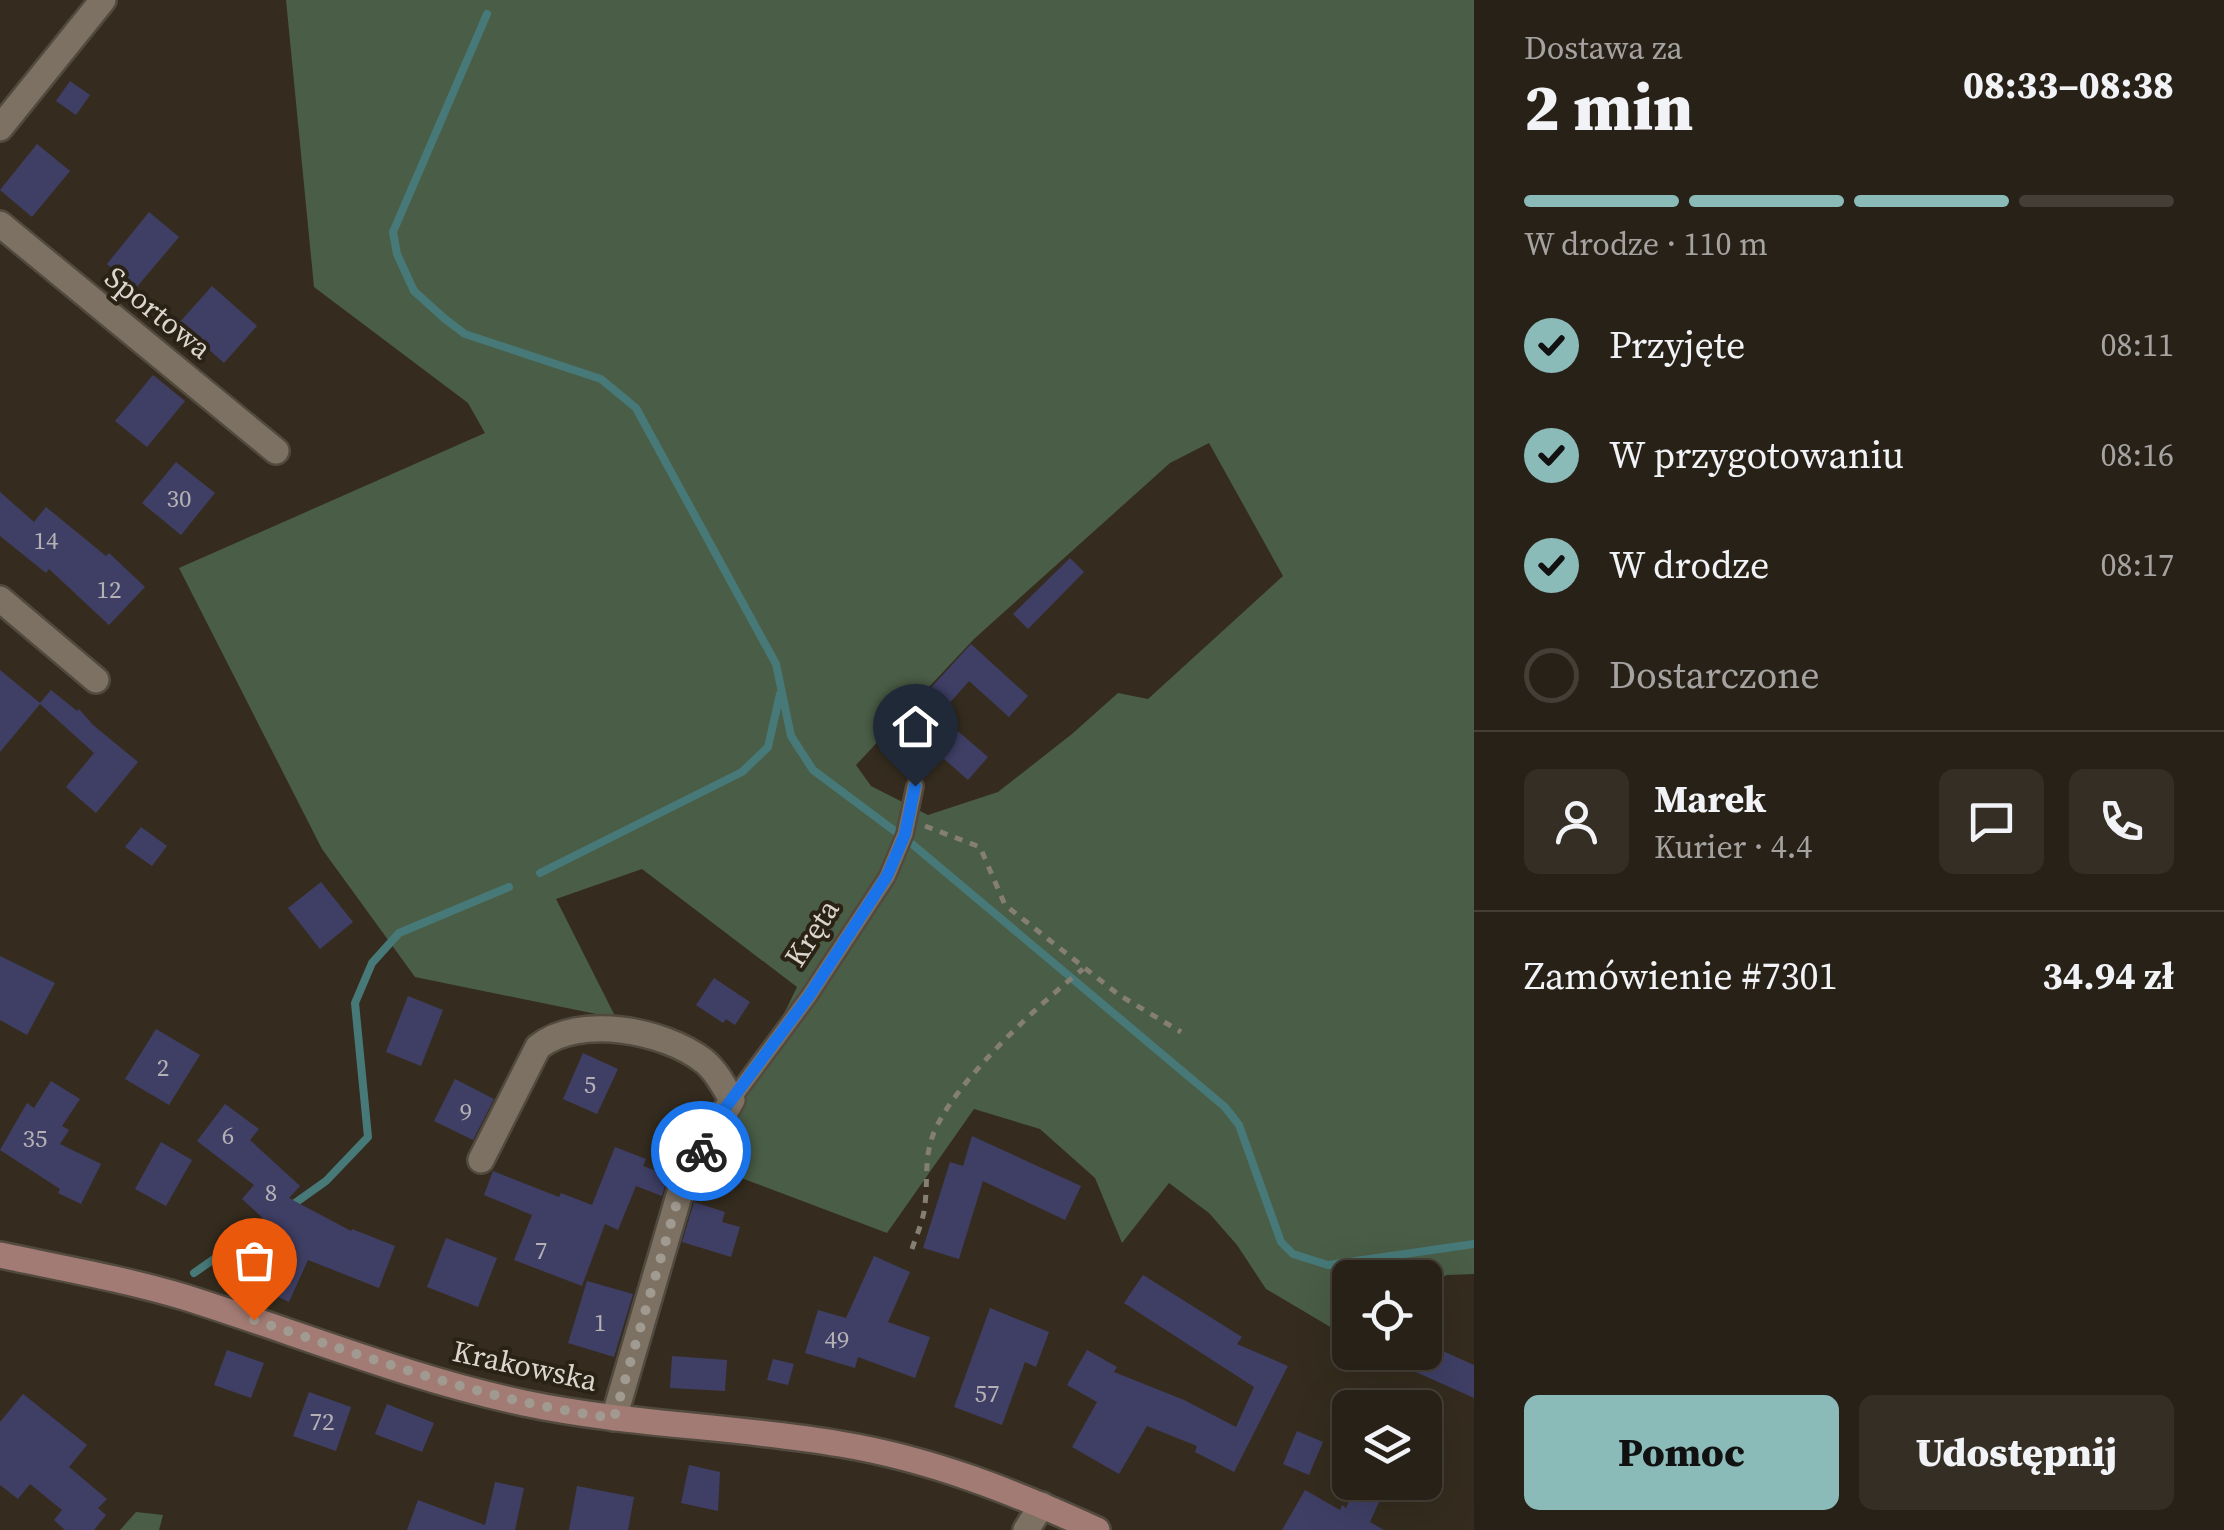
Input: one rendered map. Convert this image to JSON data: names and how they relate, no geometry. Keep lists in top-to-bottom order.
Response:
{
  "streets": {
    "street": ["Sportowa", "Kręta", "Krakowska"]
  },
  "crossings": [
    ["Kręta", "Krakowska"]
  ],
  "house_numbers": [
    "30",
    "14",
    "12",
    "2",
    "5",
    "9",
    "6",
    "35",
    "8",
    "7",
    "1",
    "49",
    "57",
    "72"
  ],
  "page": {
    "heading": ["2 min", "Dostawa za", "08:33–08:38"],
    "panel": [
      "Marek",
      "Kurier · 4.4",
      "Zamówienie #7301",
      "34.94 zł"
    ],
    "bar": "W drodze · 110 m",
    "list": [
      ["Przyjęte", "08:11"],
      ["W przygotowaniu", "08:16"],
      ["W drodze", "08:17"],
      "Dostarczone"
    ],
    "buttons": ["Pomoc", "Udostępnij"]
  }
}
